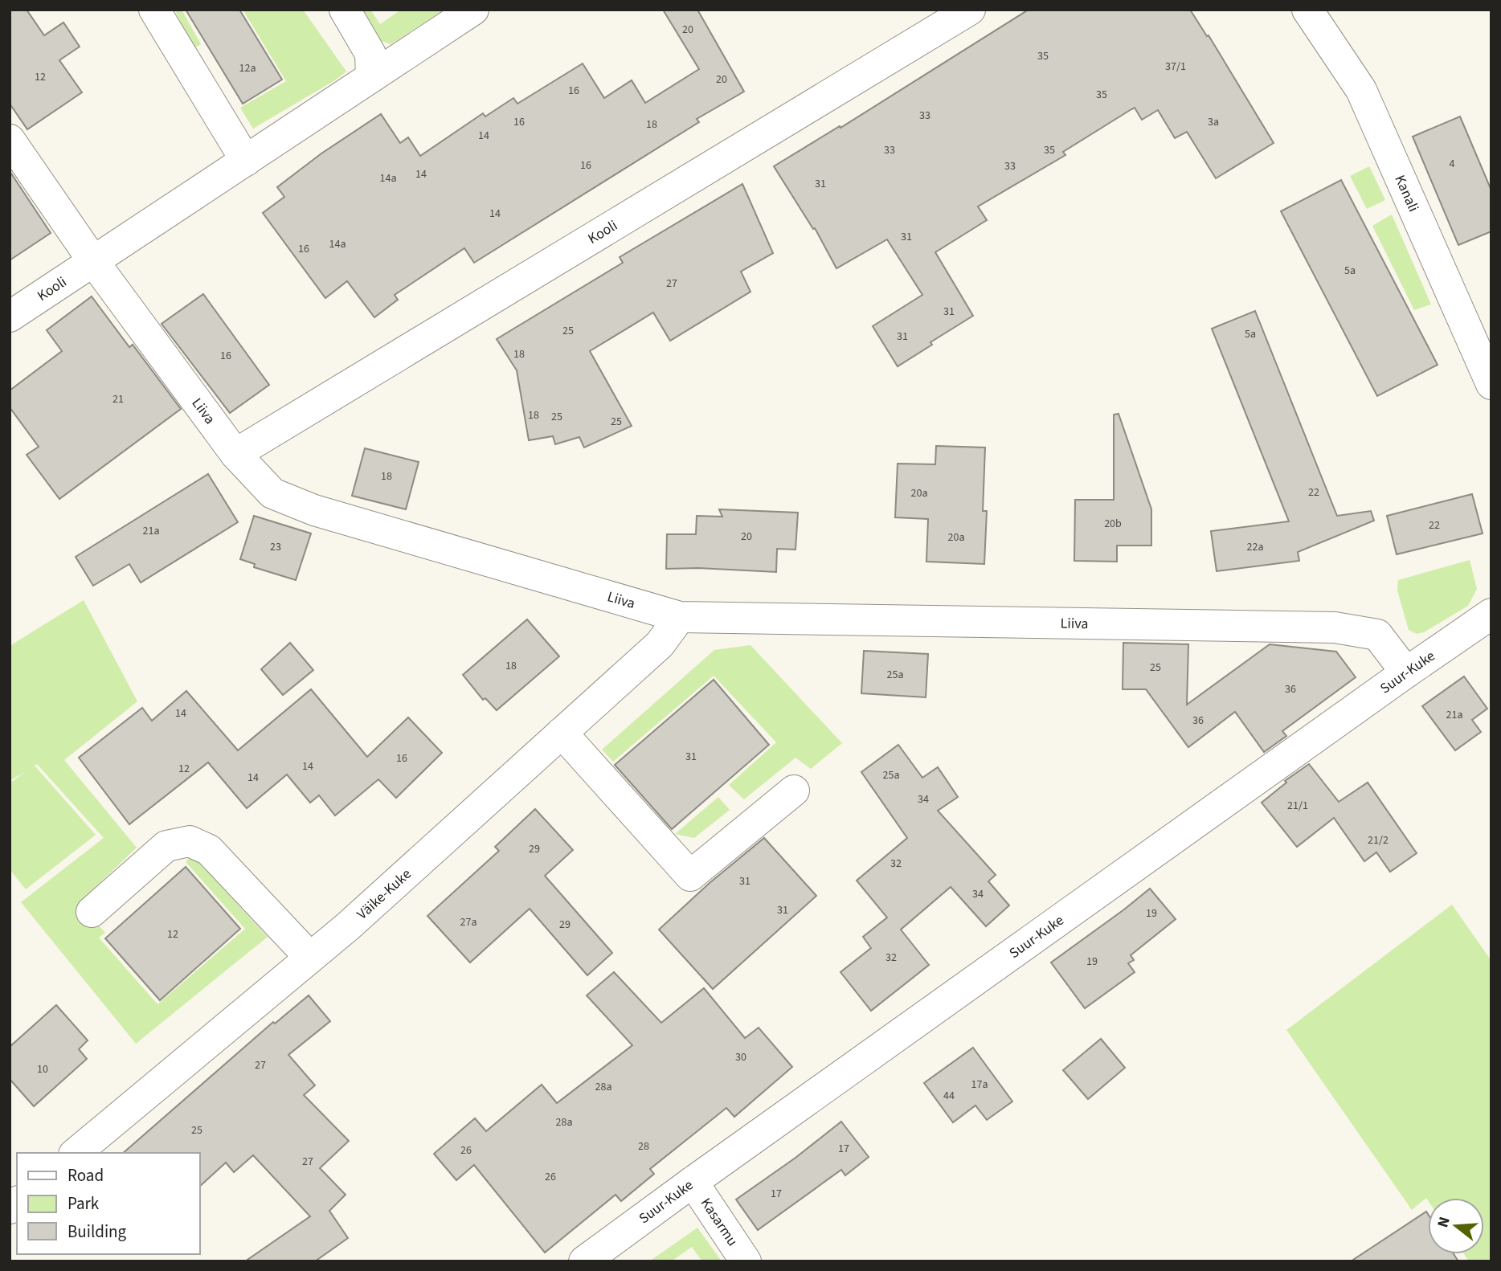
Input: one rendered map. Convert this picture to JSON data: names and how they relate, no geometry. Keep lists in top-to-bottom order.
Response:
{
  "streets": {
    "street": [
      "Kanali",
      "Kooli",
      "Liiva",
      "Suur-Kuke",
      "Väike-Kuke",
      "Kasarmu"
    ]
  },
  "crossings": [
    ["Kooli", "Liiva"],
    ["Liiva", "Suur-Kuke"],
    ["Liiva", "Väike-Kuke"],
    ["Suur-Kuke", "Kasarmu"]
  ],
  "house_numbers": [
    "20",
    "35",
    "37/1",
    "12a",
    "12",
    "20",
    "16",
    "35",
    "33",
    "16",
    "3a",
    "18",
    "14",
    "33",
    "35",
    "4",
    "16",
    "33",
    "14",
    "14a",
    "31",
    "14",
    "31",
    "14a",
    "16",
    "5a",
    "27",
    "31",
    "25",
    "5a",
    "31",
    "18",
    "16",
    "21",
    "18",
    "25",
    "25",
    "18",
    "22",
    "20a",
    "20b",
    "22",
    "21a",
    "20",
    "20a",
    "23",
    "22a",
    "18",
    "25",
    "25a",
    "36",
    "14",
    "21a",
    "36",
    "31",
    "16",
    "14",
    "12",
    "25a",
    "14",
    "34",
    "21/1",
    "21/2",
    "29",
    "32",
    "31",
    "34",
    "31",
    "19",
    "27a",
    "29",
    "12",
    "32",
    "19",
    "30",
    "27",
    "10",
    "17a",
    "28a",
    "44",
    "28a",
    "25",
    "28",
    "17",
    "26",
    "27",
    "26",
    "17"
  ],
  "legend": ["Road", "Park", "Building"],
  "north": "left"
}
